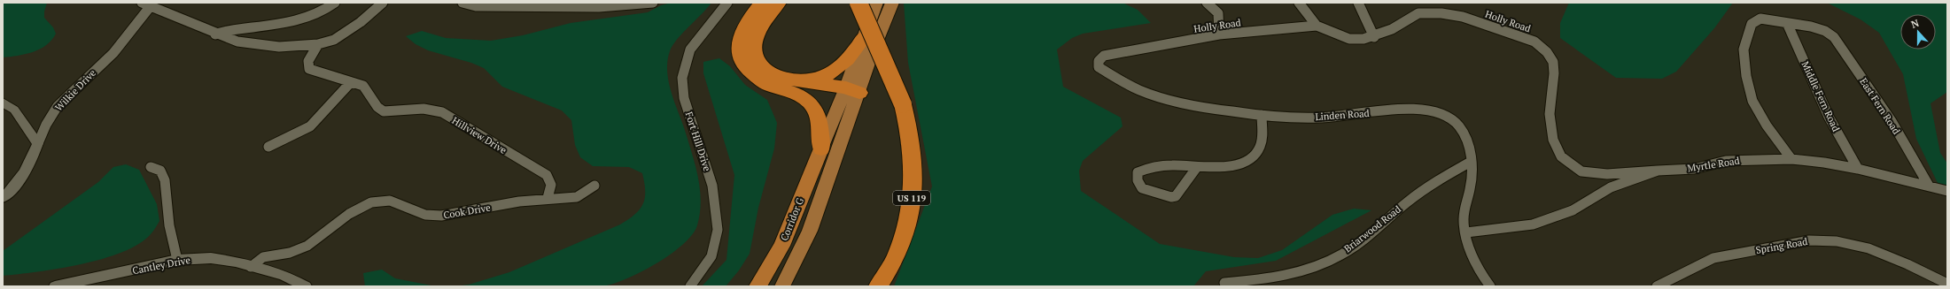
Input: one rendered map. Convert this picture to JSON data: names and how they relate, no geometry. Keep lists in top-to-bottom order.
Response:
{
  "streets": {
    "highway": ["US 119", "Corridor G"],
    "street": [
      "Holly Road",
      "Wilkie Drive",
      "Middle Fern Road",
      "East Fern Road",
      "Linden Road",
      "Hillview Drive",
      "Fort Hill Drive",
      "Myrtle Road",
      "Cook Drive",
      "Briarwood Road",
      "Spring Road",
      "Cantley Drive"
    ]
  },
  "crossings": [
    ["Holly Road", "Linden Road"],
    ["Holly Road", "Myrtle Road"],
    ["Middle Fern Road", "East Fern Road"],
    ["Middle Fern Road", "Myrtle Road"],
    ["East Fern Road", "Myrtle Road"],
    ["Linden Road", "Myrtle Road"],
    ["Linden Road", "Briarwood Road"],
    ["Hillview Drive", "Cook Drive"],
    ["Cook Drive", "Cantley Drive"]
  ],
  "north": "top"
}
